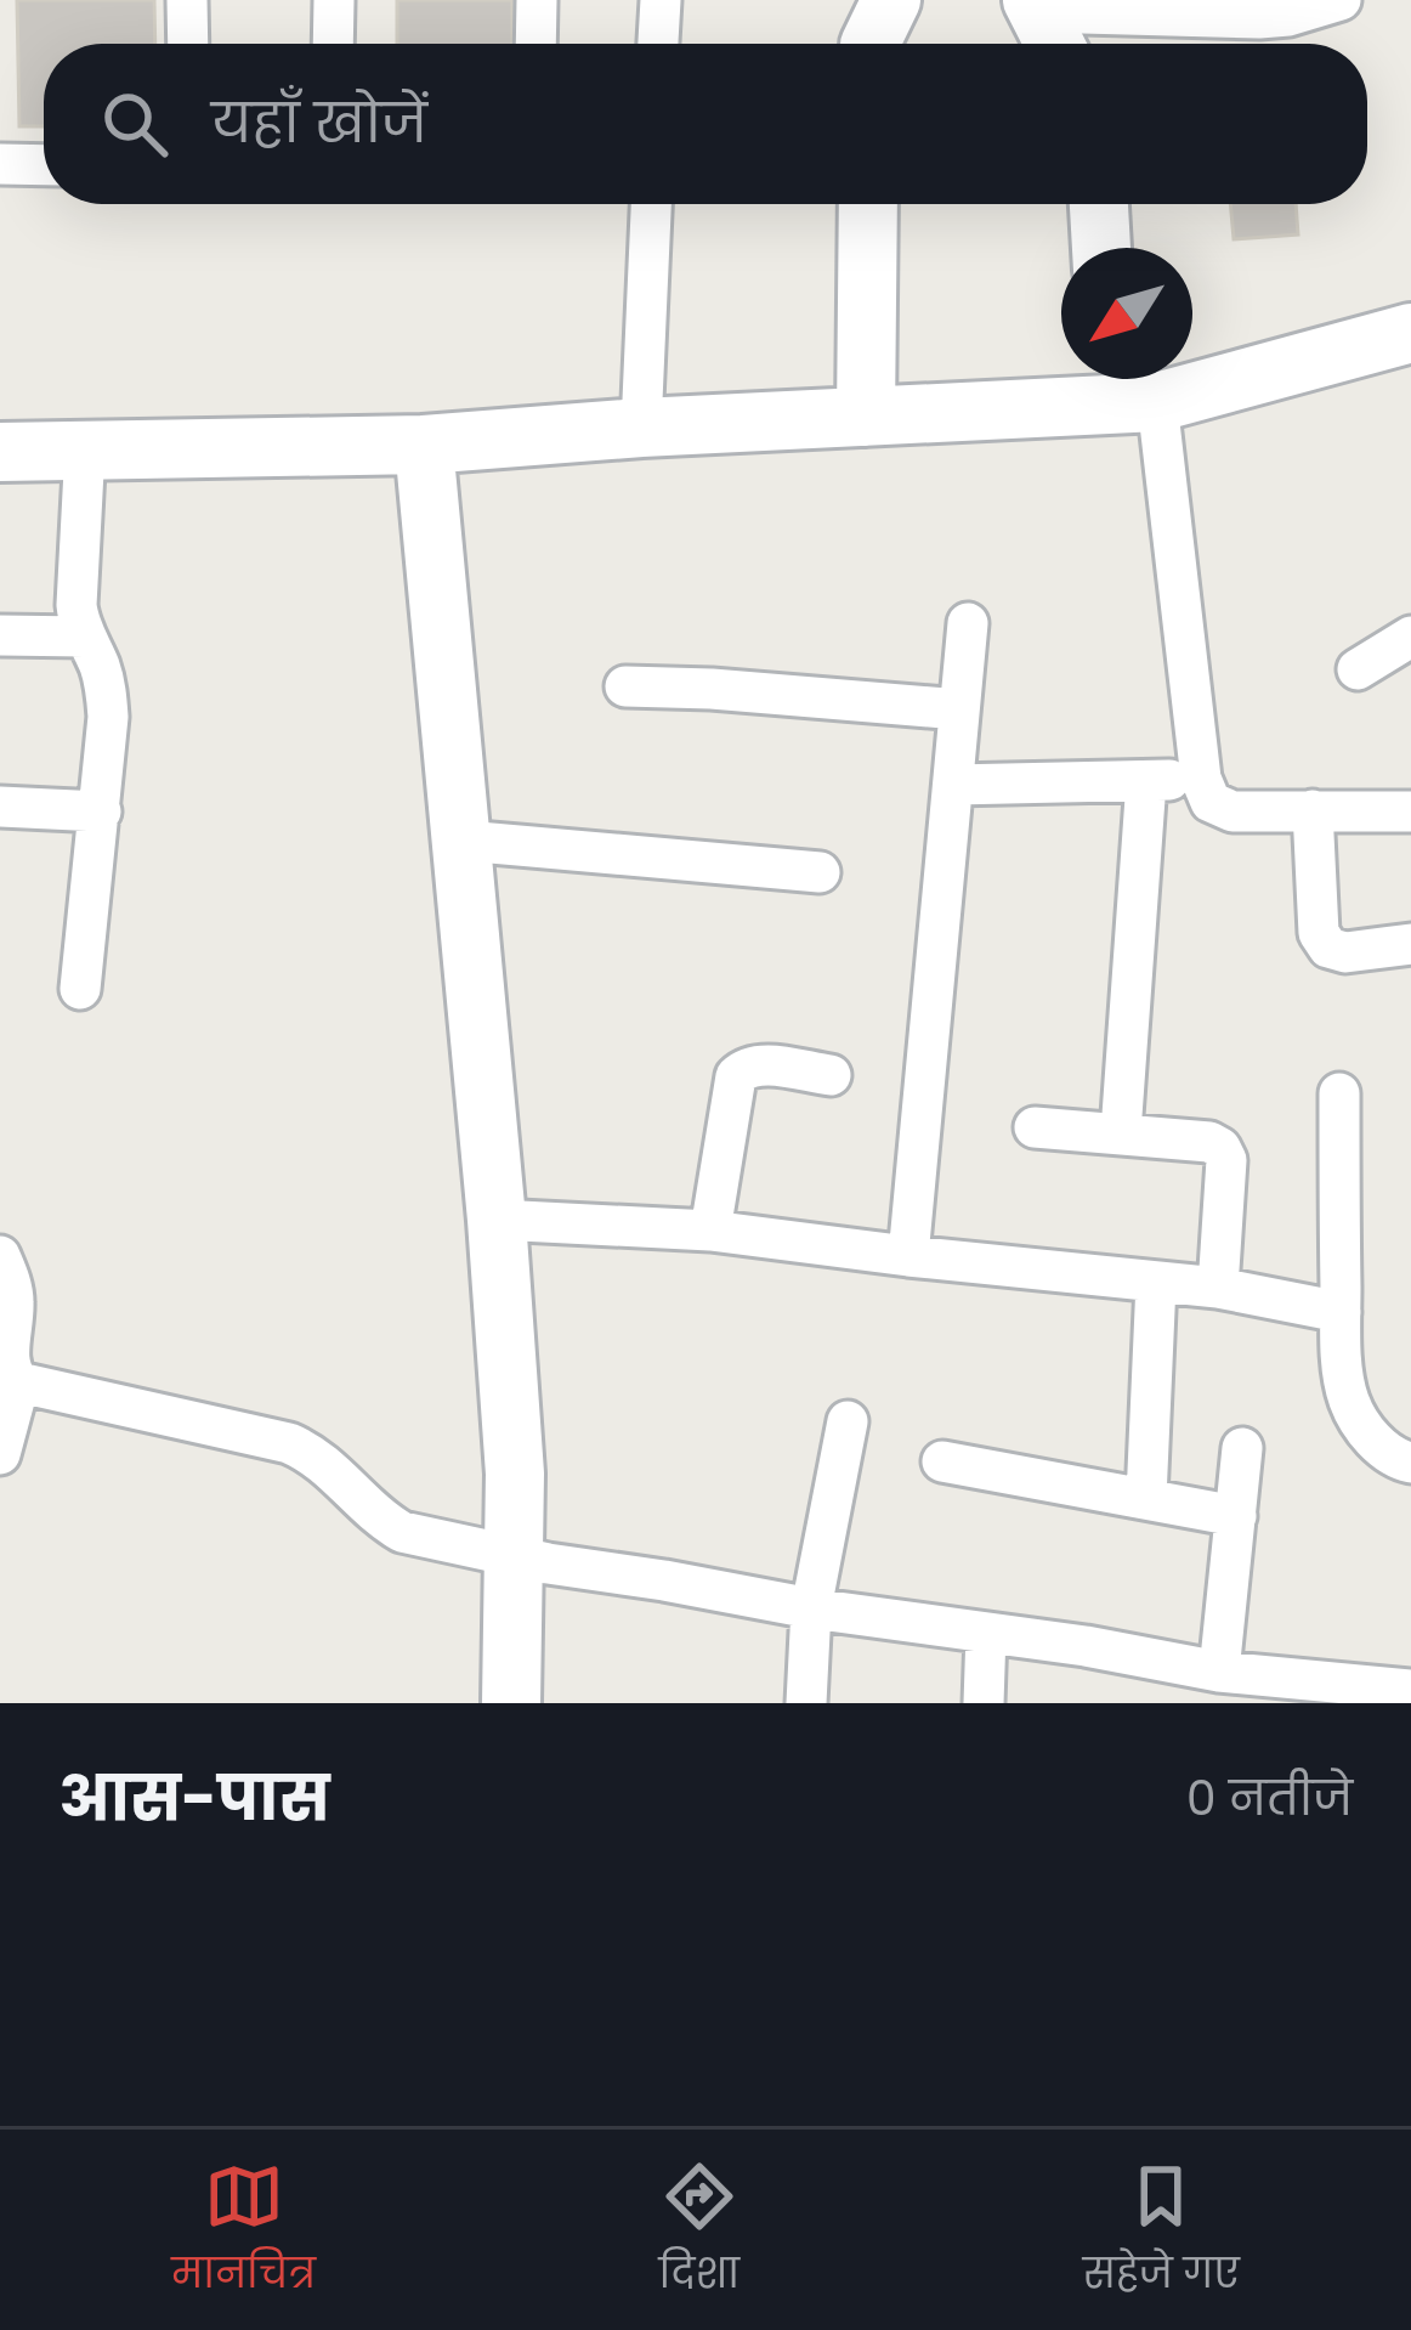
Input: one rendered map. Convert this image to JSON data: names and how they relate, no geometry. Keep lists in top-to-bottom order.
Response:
{
  "north": "bottom left",
  "page": {
    "search": "यहाँ खोजें",
    "heading": ["आस-पास", "0 नतीजे"],
    "nav": ["मानचित्र", "दिशा", "सहेजे गए"]
  }
}
